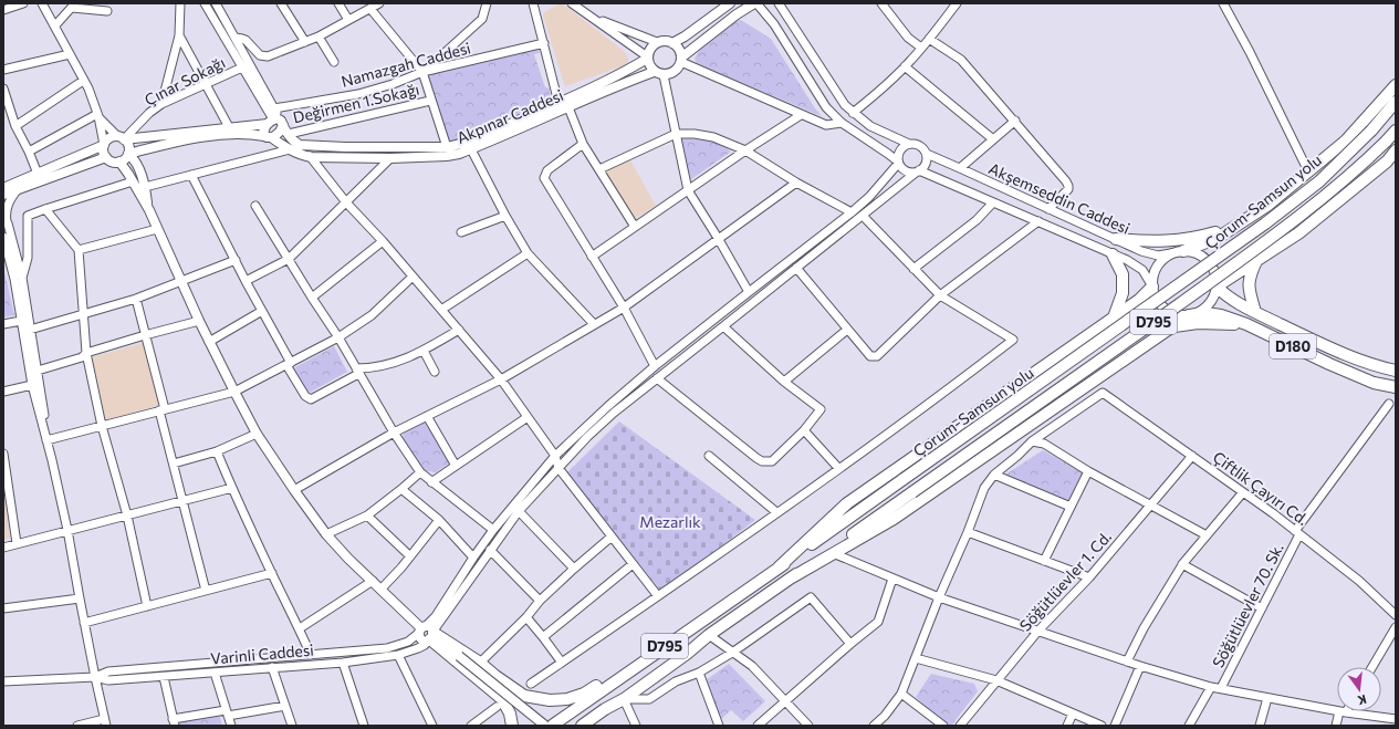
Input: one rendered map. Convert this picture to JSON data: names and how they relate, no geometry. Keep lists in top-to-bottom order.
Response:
{
  "streets": {
    "highway": ["Çorum-Samsun yolu", "D795", "D180"],
    "main road": ["Akpınar Caddesi"],
    "street": [
      "Namazgah Caddesi",
      "Çınar Sokağı",
      "Değirmen 1.Sokağı",
      "Akşemseddin Caddesi",
      "Çiftlik Çayırı Cd.",
      "Söğütlüevler 1. Cd.",
      "Söğütlüevler 70. Sk.",
      "Varinli Caddesi"
    ]
  },
  "crossings": [
    ["Çınar Sokağı", "Akpınar Caddesi"],
    ["Değirmen 1.Sokağı", "Akpınar Caddesi"],
    ["Akşemseddin Caddesi", "D180"],
    ["Çiftlik Çayırı Cd.", "Söğütlüevler 1. Cd."],
    ["Çiftlik Çayırı Cd.", "Söğütlüevler 70. Sk."]
  ],
  "parks": ["Mezarlık"],
  "north": "bottom"
}
